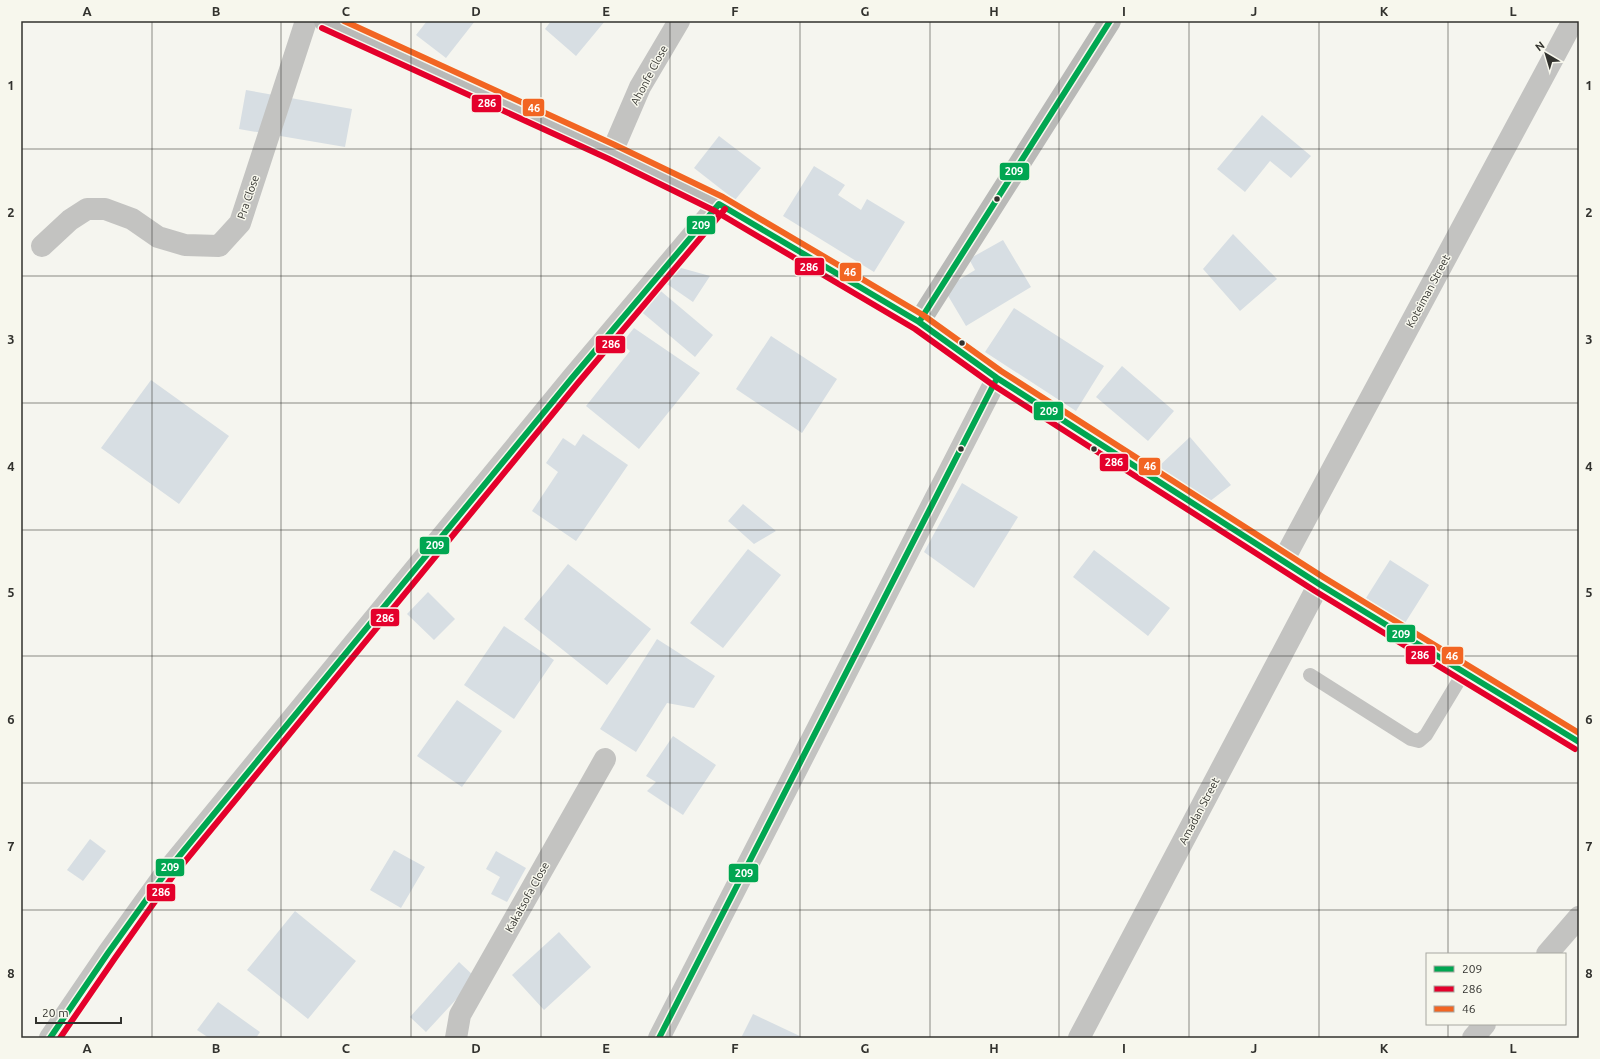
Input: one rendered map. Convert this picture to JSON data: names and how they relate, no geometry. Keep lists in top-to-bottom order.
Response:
{
  "streets": {
    "street": [
      "Ahonfe Close",
      "Pra Close",
      "Koteiman Street",
      "Amadan Street",
      "Kakatsofa Close"
    ]
  },
  "lines": ["transit line 209", "transit line 46", "transit line 286"],
  "legend": ["209", "286", "46"],
  "scale_bar": "20 m",
  "north": "top left",
  "grid": {
    "columns": [
      "A",
      "B",
      "C",
      "D",
      "E",
      "F",
      "G",
      "H",
      "I",
      "J",
      "K",
      "L"
    ],
    "rows": [
      "1",
      "2",
      "3",
      "4",
      "5",
      "6",
      "7",
      "8"
    ]
  }
}
